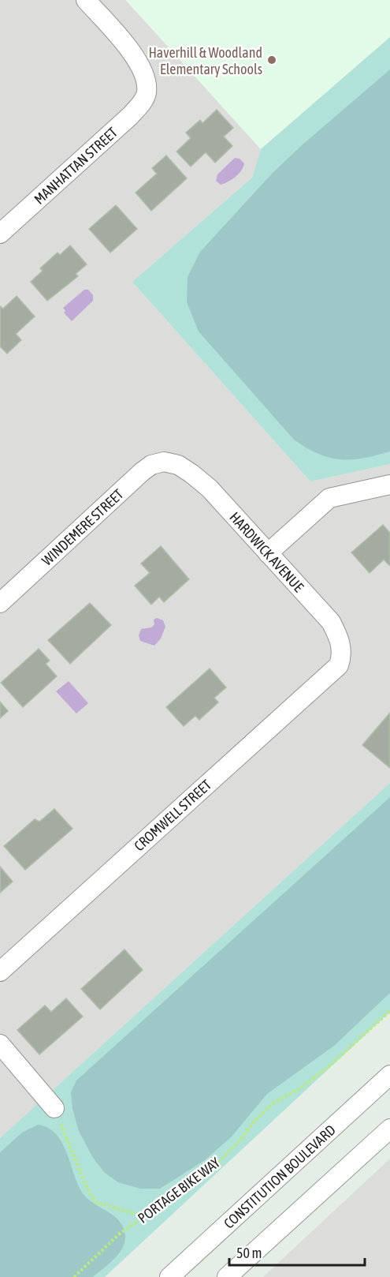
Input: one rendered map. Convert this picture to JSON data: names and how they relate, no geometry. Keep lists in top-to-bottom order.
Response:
{
  "streets": {
    "street": [
      "MANHATTAN STREET",
      "WINDEMERE STREET",
      "HARDWICK AVENUE",
      "CROMWELL STREET",
      "CONSTITUTION BOULEVARD"
    ],
    "path": ["PORTAGE BIKE WAY"]
  },
  "crossings": [
    ["WINDEMERE STREET", "HARDWICK AVENUE"],
    ["HARDWICK AVENUE", "CROMWELL STREET"]
  ],
  "places": ["Haverhill & Woodland Elementary Schools"],
  "scale_bar": "50 m"
}
